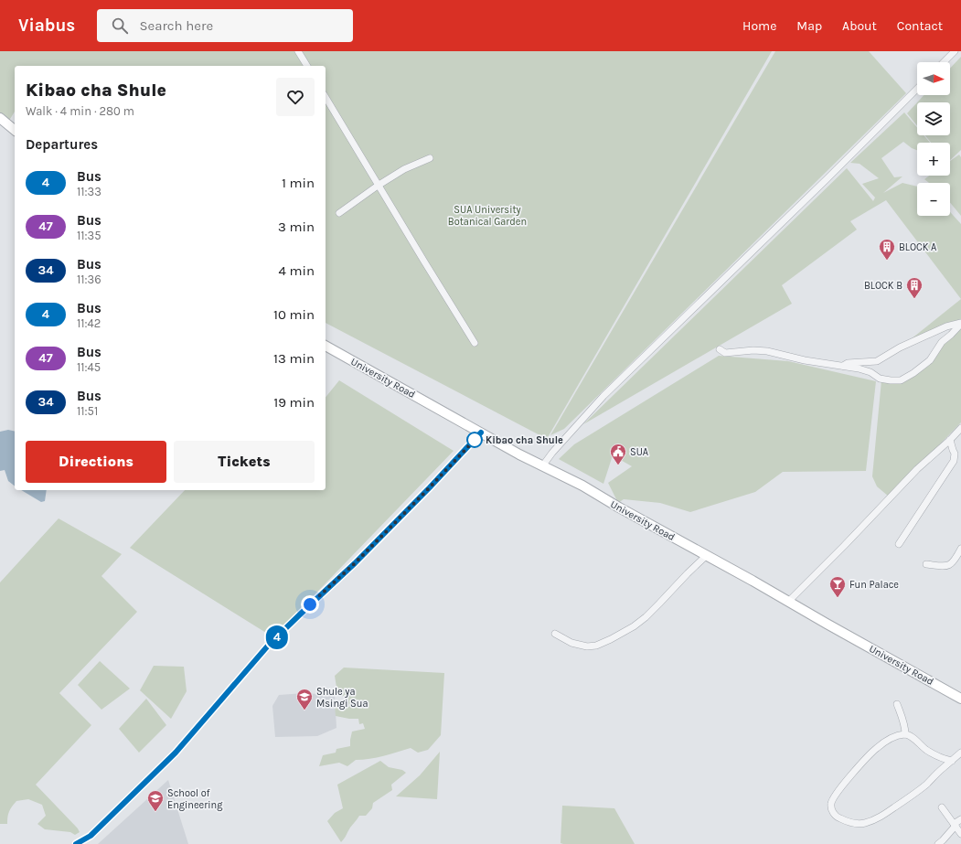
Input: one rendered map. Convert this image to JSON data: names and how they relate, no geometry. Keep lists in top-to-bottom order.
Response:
{
  "streets": {
    "main road": ["University Road"]
  },
  "parks": ["SUA University Botanical Garden"],
  "places": {
    "building": ["BLOCK A", "BLOCK B"],
    "other": ["Kibao cha Shule"],
    "public building": ["SUA"],
    "bar": ["Fun Palace"],
    "school or university": ["Shule ya Msingi Sua", "School of Engineering"]
  },
  "lines": ["bus line 4"],
  "north": "right",
  "page": {
    "header": "Viabus",
    "search": "Search here",
    "nav": [
      "Home",
      "Map",
      "About",
      "Contact"
    ],
    "on_map": "4",
    "map_buttons": ["+", "−"],
    "heading": [
      ["Kibao cha Shule", "Walk · 4 min · 280 m"],
      "Departures"
    ],
    "list": [
      {
        "mark": "4",
        "name": "Bus",
        "note": "11:33",
        "value": "1 min"
      },
      {
        "mark": "47",
        "name": "Bus",
        "note": "11:35",
        "value": "3 min"
      },
      {
        "mark": "34",
        "name": "Bus",
        "note": "11:36",
        "value": "4 min"
      },
      {
        "mark": "4",
        "name": "Bus",
        "note": "11:42",
        "value": "10 min"
      },
      {
        "mark": "47",
        "name": "Bus",
        "note": "11:45",
        "value": "13 min"
      },
      {
        "mark": "34",
        "name": "Bus",
        "note": "11:51",
        "value": "19 min"
      }
    ],
    "buttons": ["Directions", "Tickets"]
  }
}
